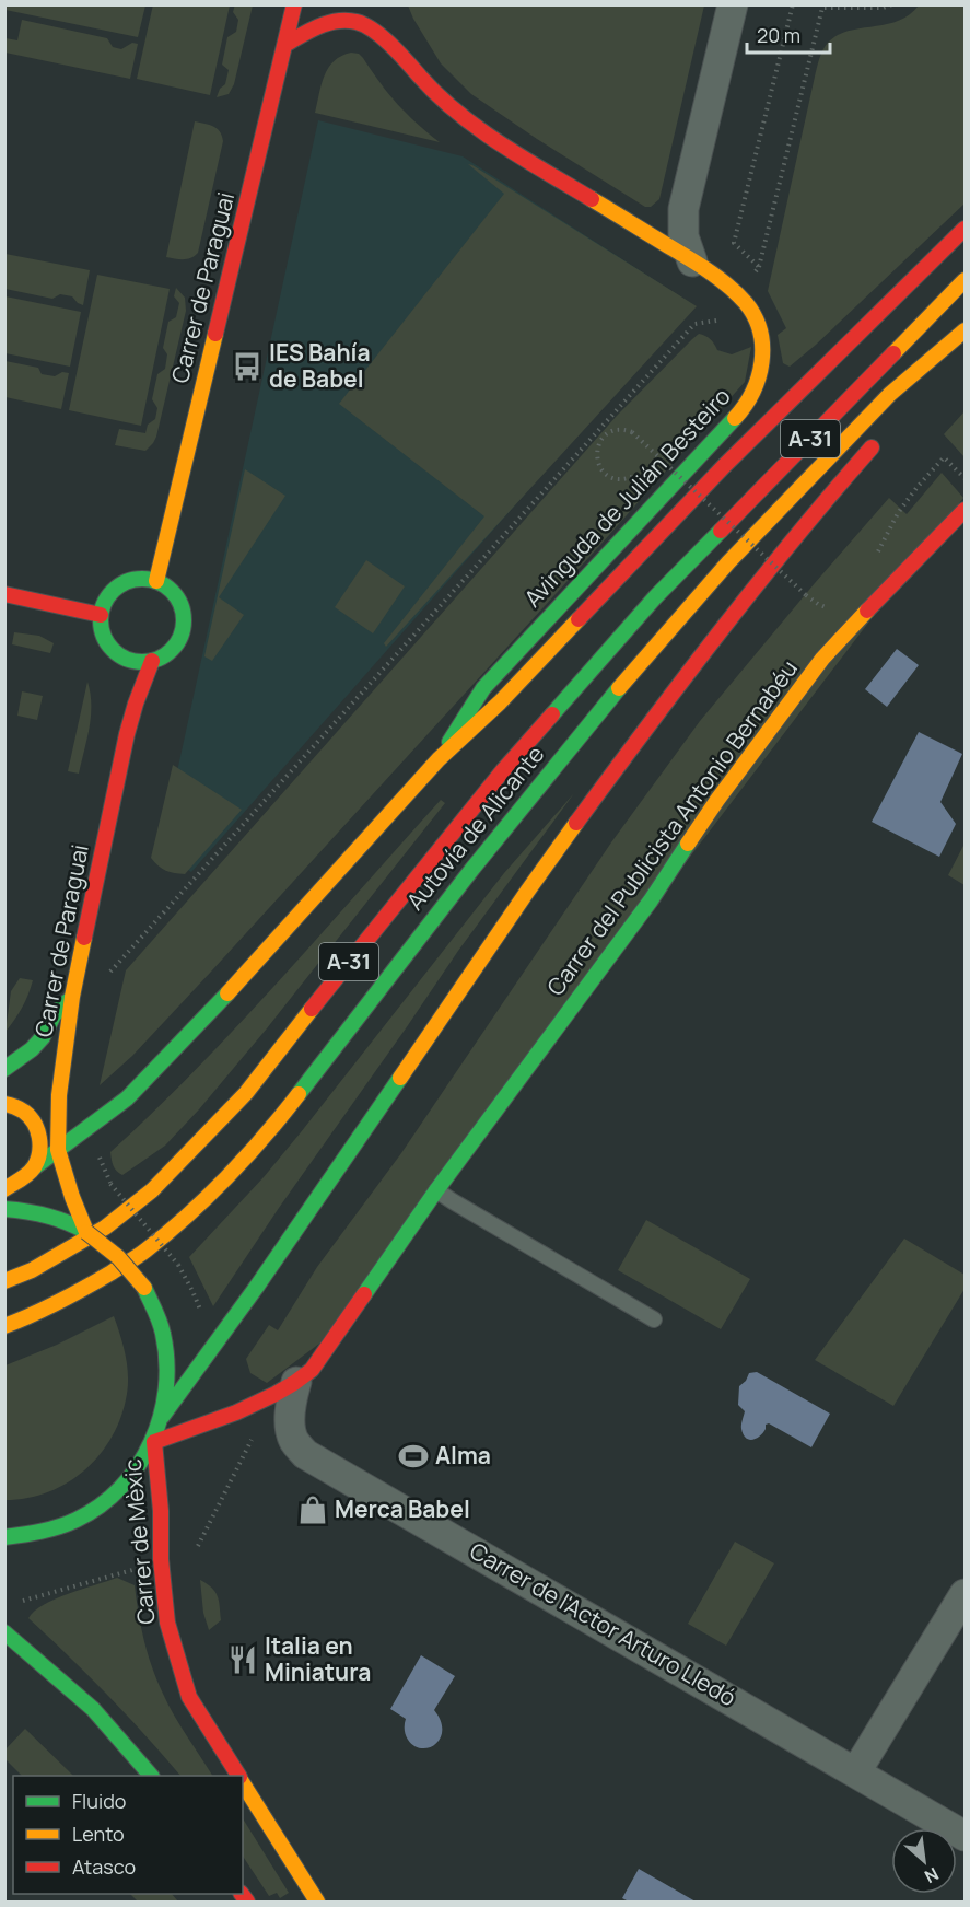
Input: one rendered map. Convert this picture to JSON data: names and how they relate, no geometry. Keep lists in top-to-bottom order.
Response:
{
  "streets": {
    "main road": [
      "Carrer de Paraguai",
      "A-31",
      "Avinguda de Julián Besteiro",
      "Autovía de Alicante",
      "Carrer del Publicista Antonio Bernabéu",
      "Carrer de Mèxic"
    ],
    "street": ["Carrer de l'Actor Arturo Lledó"]
  },
  "crossings": [
    ["Carrer de Paraguai", "Avinguda de Julián Besteiro"],
    ["Carrer de Paraguai", "Carrer de Mèxic"],
    ["Carrer del Publicista Antonio Bernabéu", "Carrer de Mèxic"],
    ["Carrer del Publicista Antonio Bernabéu", "Carrer de l'Actor Arturo Lledó"]
  ],
  "places": {
    "bus stop": ["IES Bahía de Babel"],
    "sports": ["Alma"],
    "shop": ["Merca Babel"],
    "restaurant": ["Italia en Miniatura"]
  },
  "legend": ["Fluido", "Lento", "Atasco"],
  "scale_bar": "20 m",
  "north": "bottom right"
}
